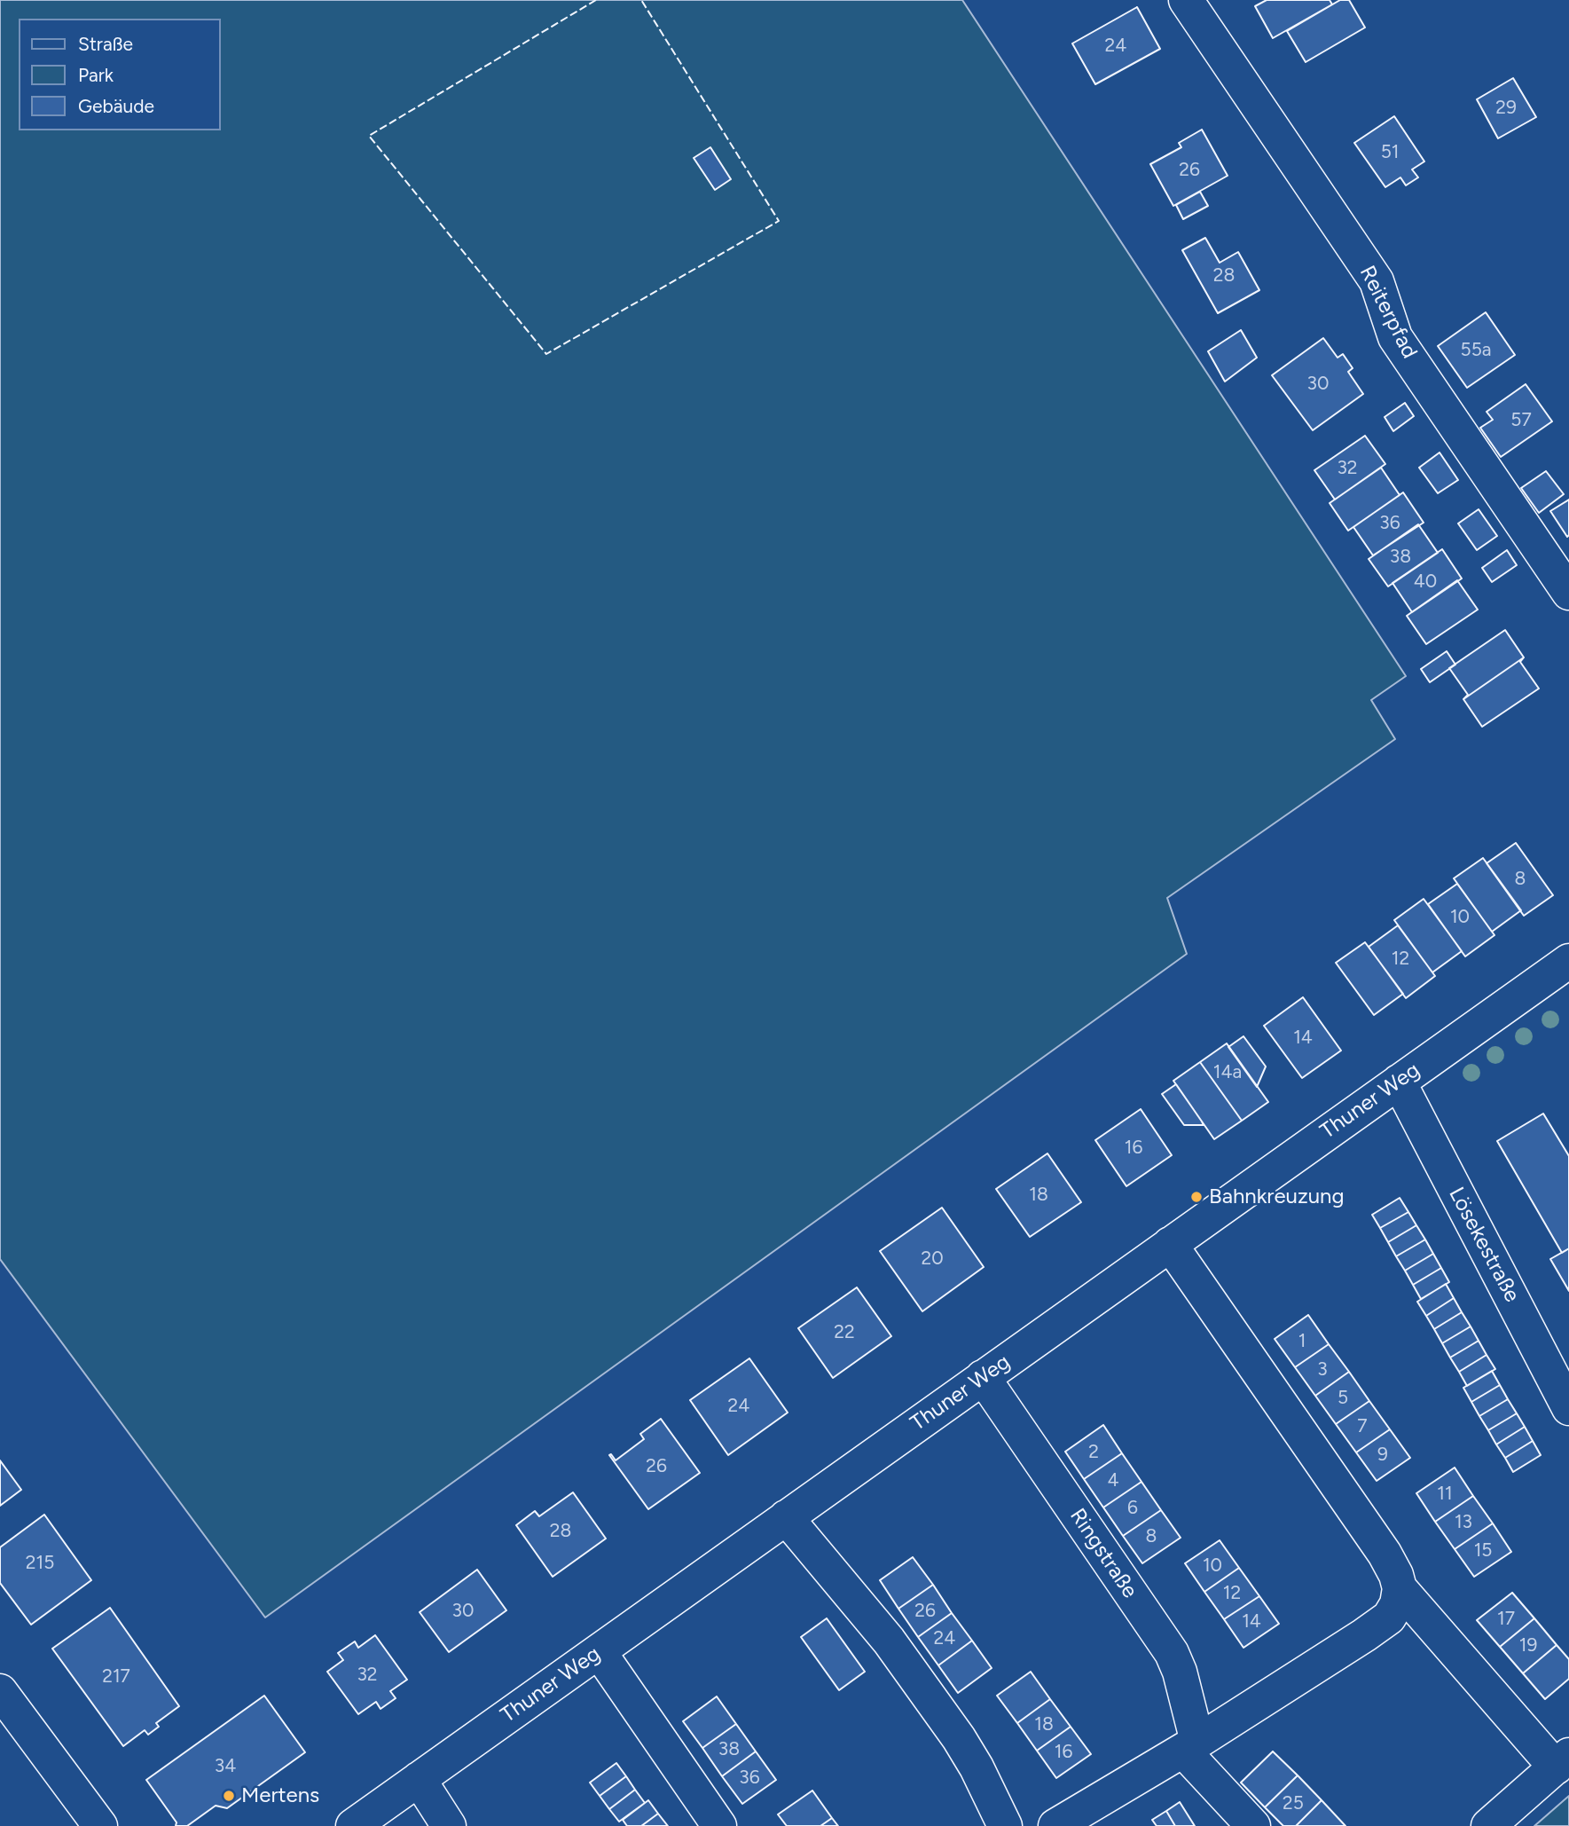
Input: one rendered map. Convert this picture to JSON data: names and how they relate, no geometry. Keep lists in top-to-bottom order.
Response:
{
  "streets": {
    "street": [
      "Reiterpfad",
      "Thuner Weg",
      "Lösekestraße",
      "Ringstraße"
    ]
  },
  "crossings": [
    ["Thuner Weg", "Lösekestraße"],
    ["Thuner Weg", "Ringstraße"]
  ],
  "places": ["Bahnkreuzung", "Mertens"],
  "house_numbers": [
    "24",
    "29",
    "51",
    "26",
    "28",
    "55a",
    "30",
    "57",
    "32",
    "36",
    "38",
    "40",
    "8",
    "10",
    "12",
    "14",
    "14a",
    "16",
    "18",
    "20",
    "22",
    "1",
    "3",
    "5",
    "24",
    "7",
    "2",
    "9",
    "26",
    "4",
    "11",
    "6",
    "13",
    "28",
    "8",
    "15",
    "215",
    "10",
    "12",
    "30",
    "26",
    "17",
    "14",
    "24",
    "19",
    "32",
    "217",
    "18",
    "38",
    "16",
    "34",
    "36",
    "25"
  ],
  "legend": ["Straße", "Park", "Gebäude"]
}
